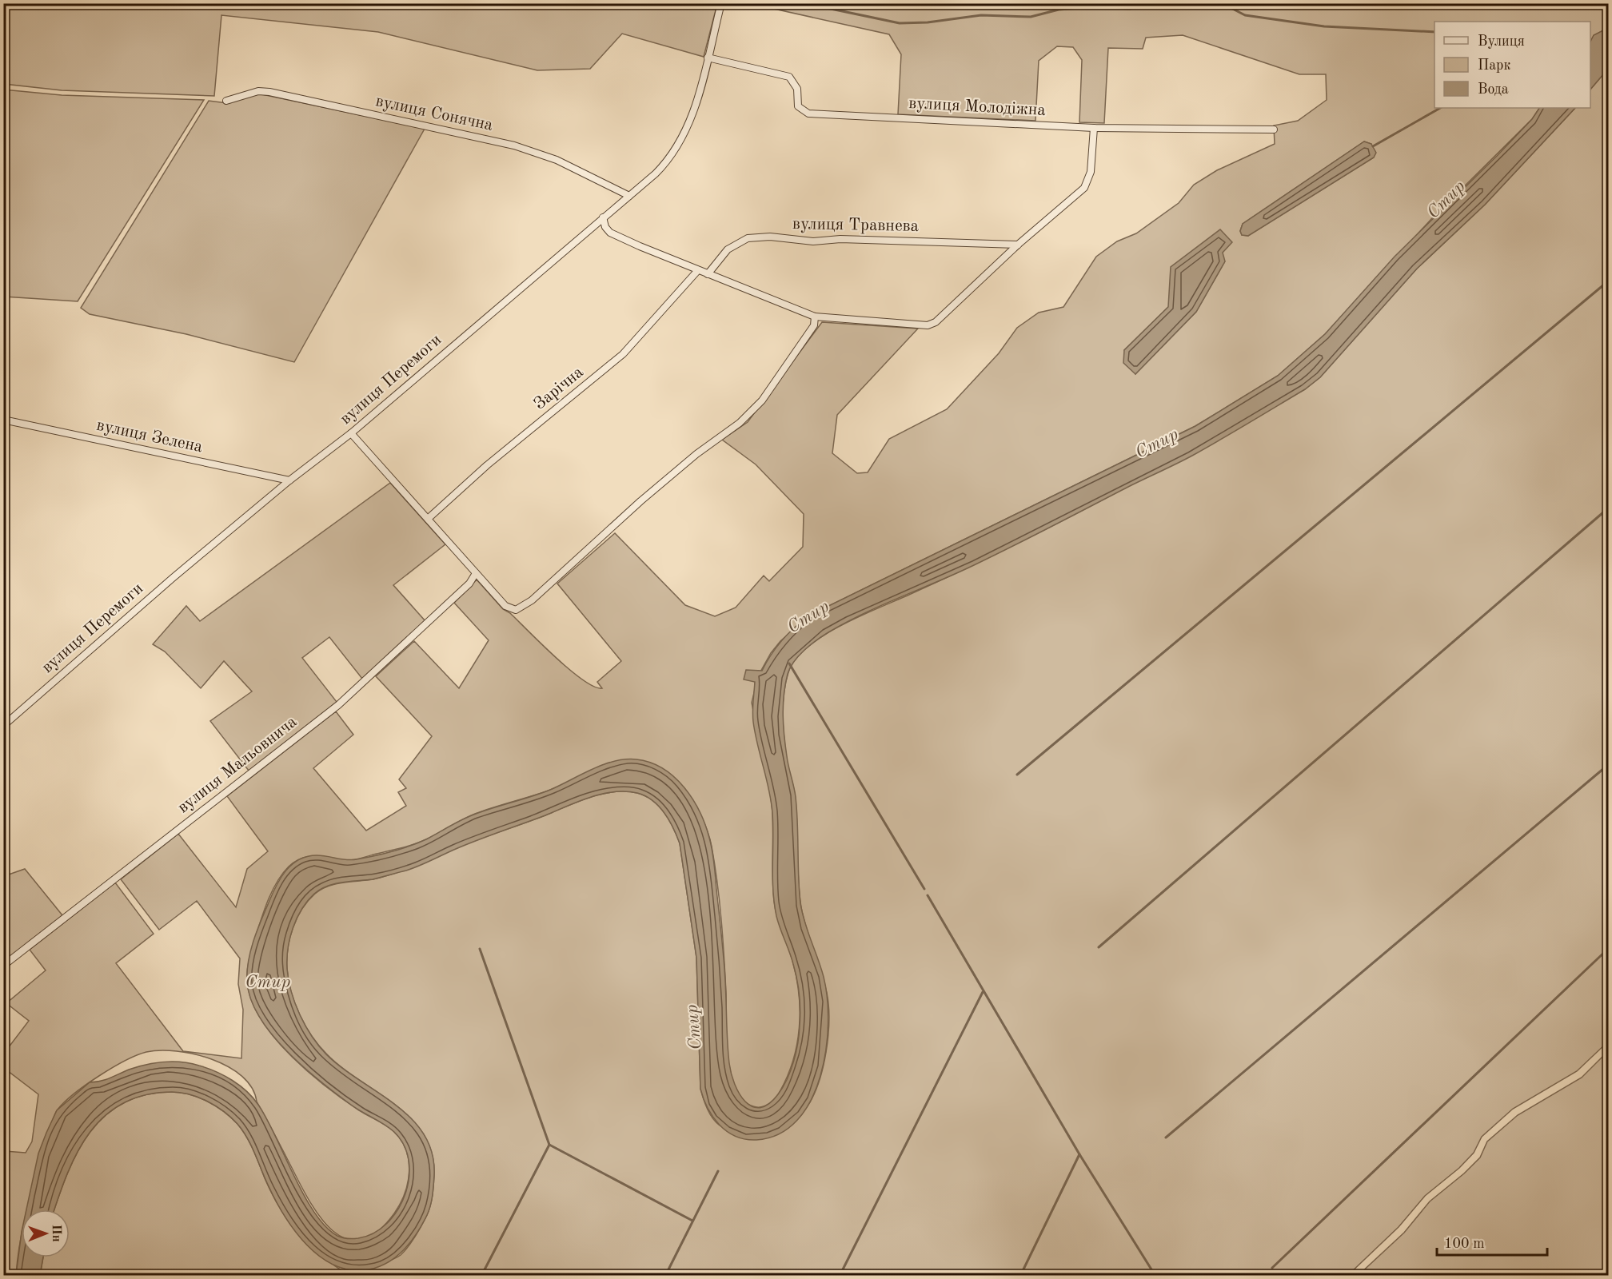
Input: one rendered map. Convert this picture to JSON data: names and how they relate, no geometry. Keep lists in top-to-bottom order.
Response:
{
  "streets": {
    "street": [
      "вулиця Молодіжна",
      "вулиця Сонячна",
      "вулиця Травнева",
      "вулиця Перемоги",
      "Зарічна",
      "вулиця Зелена",
      "вулиця Мальовнича"
    ]
  },
  "crossings": [
    ["вулиця Молодіжна", "вулиця Перемоги"],
    ["вулиця Сонячна", "вулиця Перемоги"],
    ["вулиця Перемоги", "вулиця Зелена"]
  ],
  "water": ["Стир"],
  "legend": ["Вулиця", "Парк", "Вода"],
  "scale_bar": "100 m",
  "north": "right"
}
